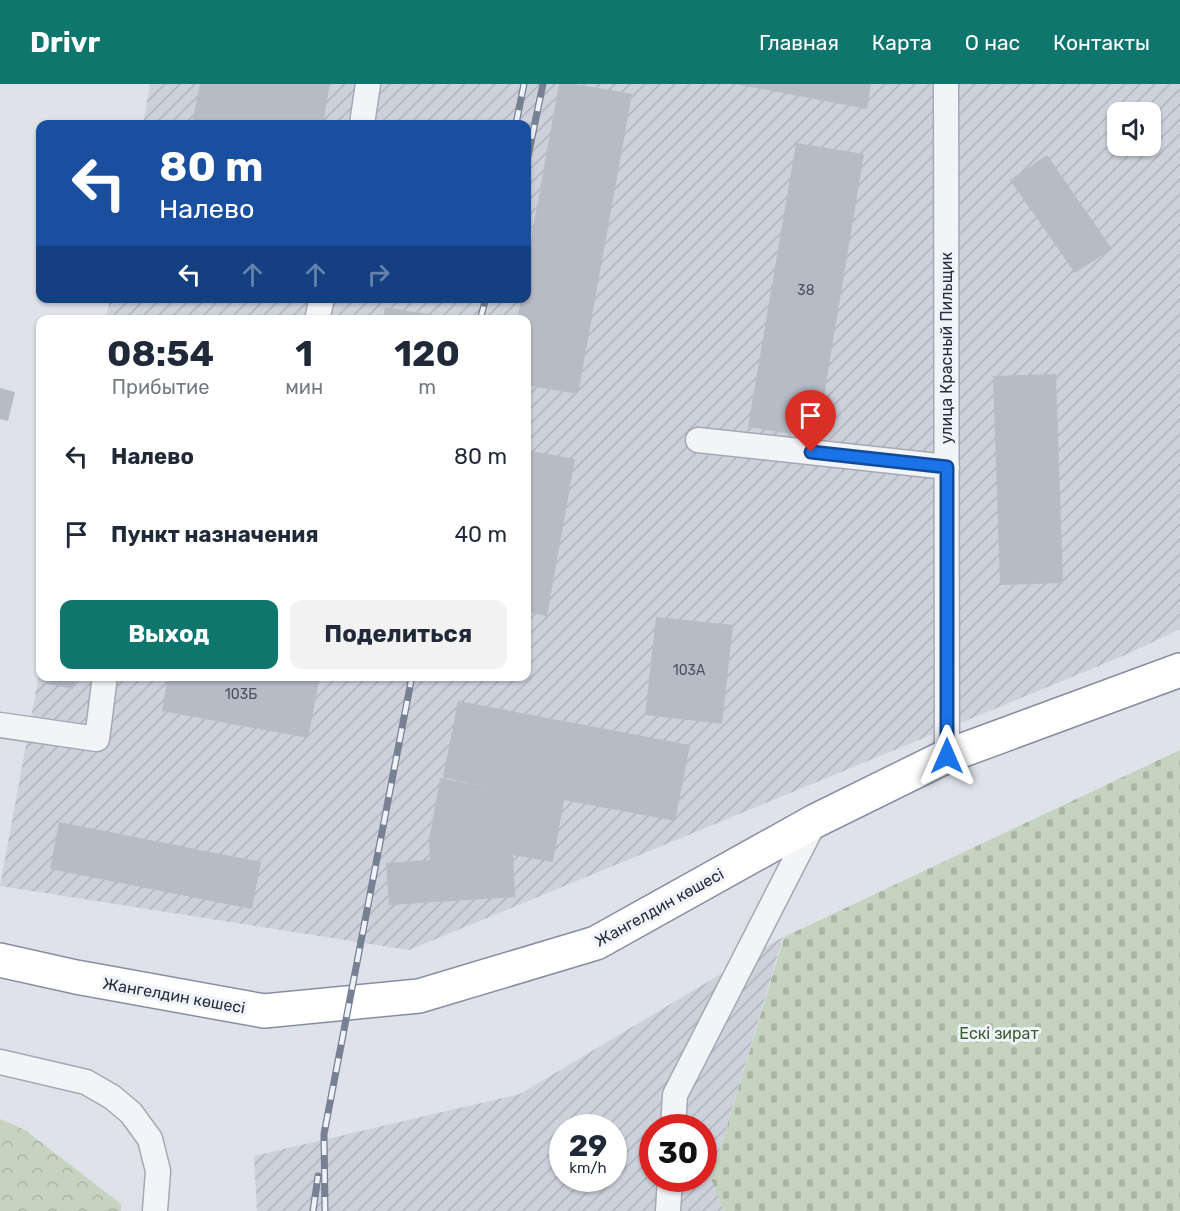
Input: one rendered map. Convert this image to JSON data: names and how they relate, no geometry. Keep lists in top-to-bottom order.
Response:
{
  "streets": {
    "highway": ["Жангелдин көшесі"],
    "street": ["улица Красный Пильщик"]
  },
  "crossings": [
    ["улица Красный Пильщик", "Жангелдин көшесі"]
  ],
  "parks": ["Ескі зират"],
  "house_numbers": ["38", "103A", "103Б"],
  "page": {
    "header": "Drivr",
    "nav": [
      "Главная",
      "Карта",
      "О нас",
      "Контакты"
    ],
    "turn": ["80 m", "Налево"],
    "eta": [
      "08:54",
      "Прибытие",
      "1",
      "мин",
      "120",
      "m"
    ],
    "list": [
      {
        "name": "Налево",
        "value": "80 m"
      },
      {
        "name": "Пункт назначения",
        "value": "40 m"
      }
    ],
    "buttons": ["Выход", "Поделиться"],
    "speed": "29 km/h",
    "limit": "30"
  }
}
